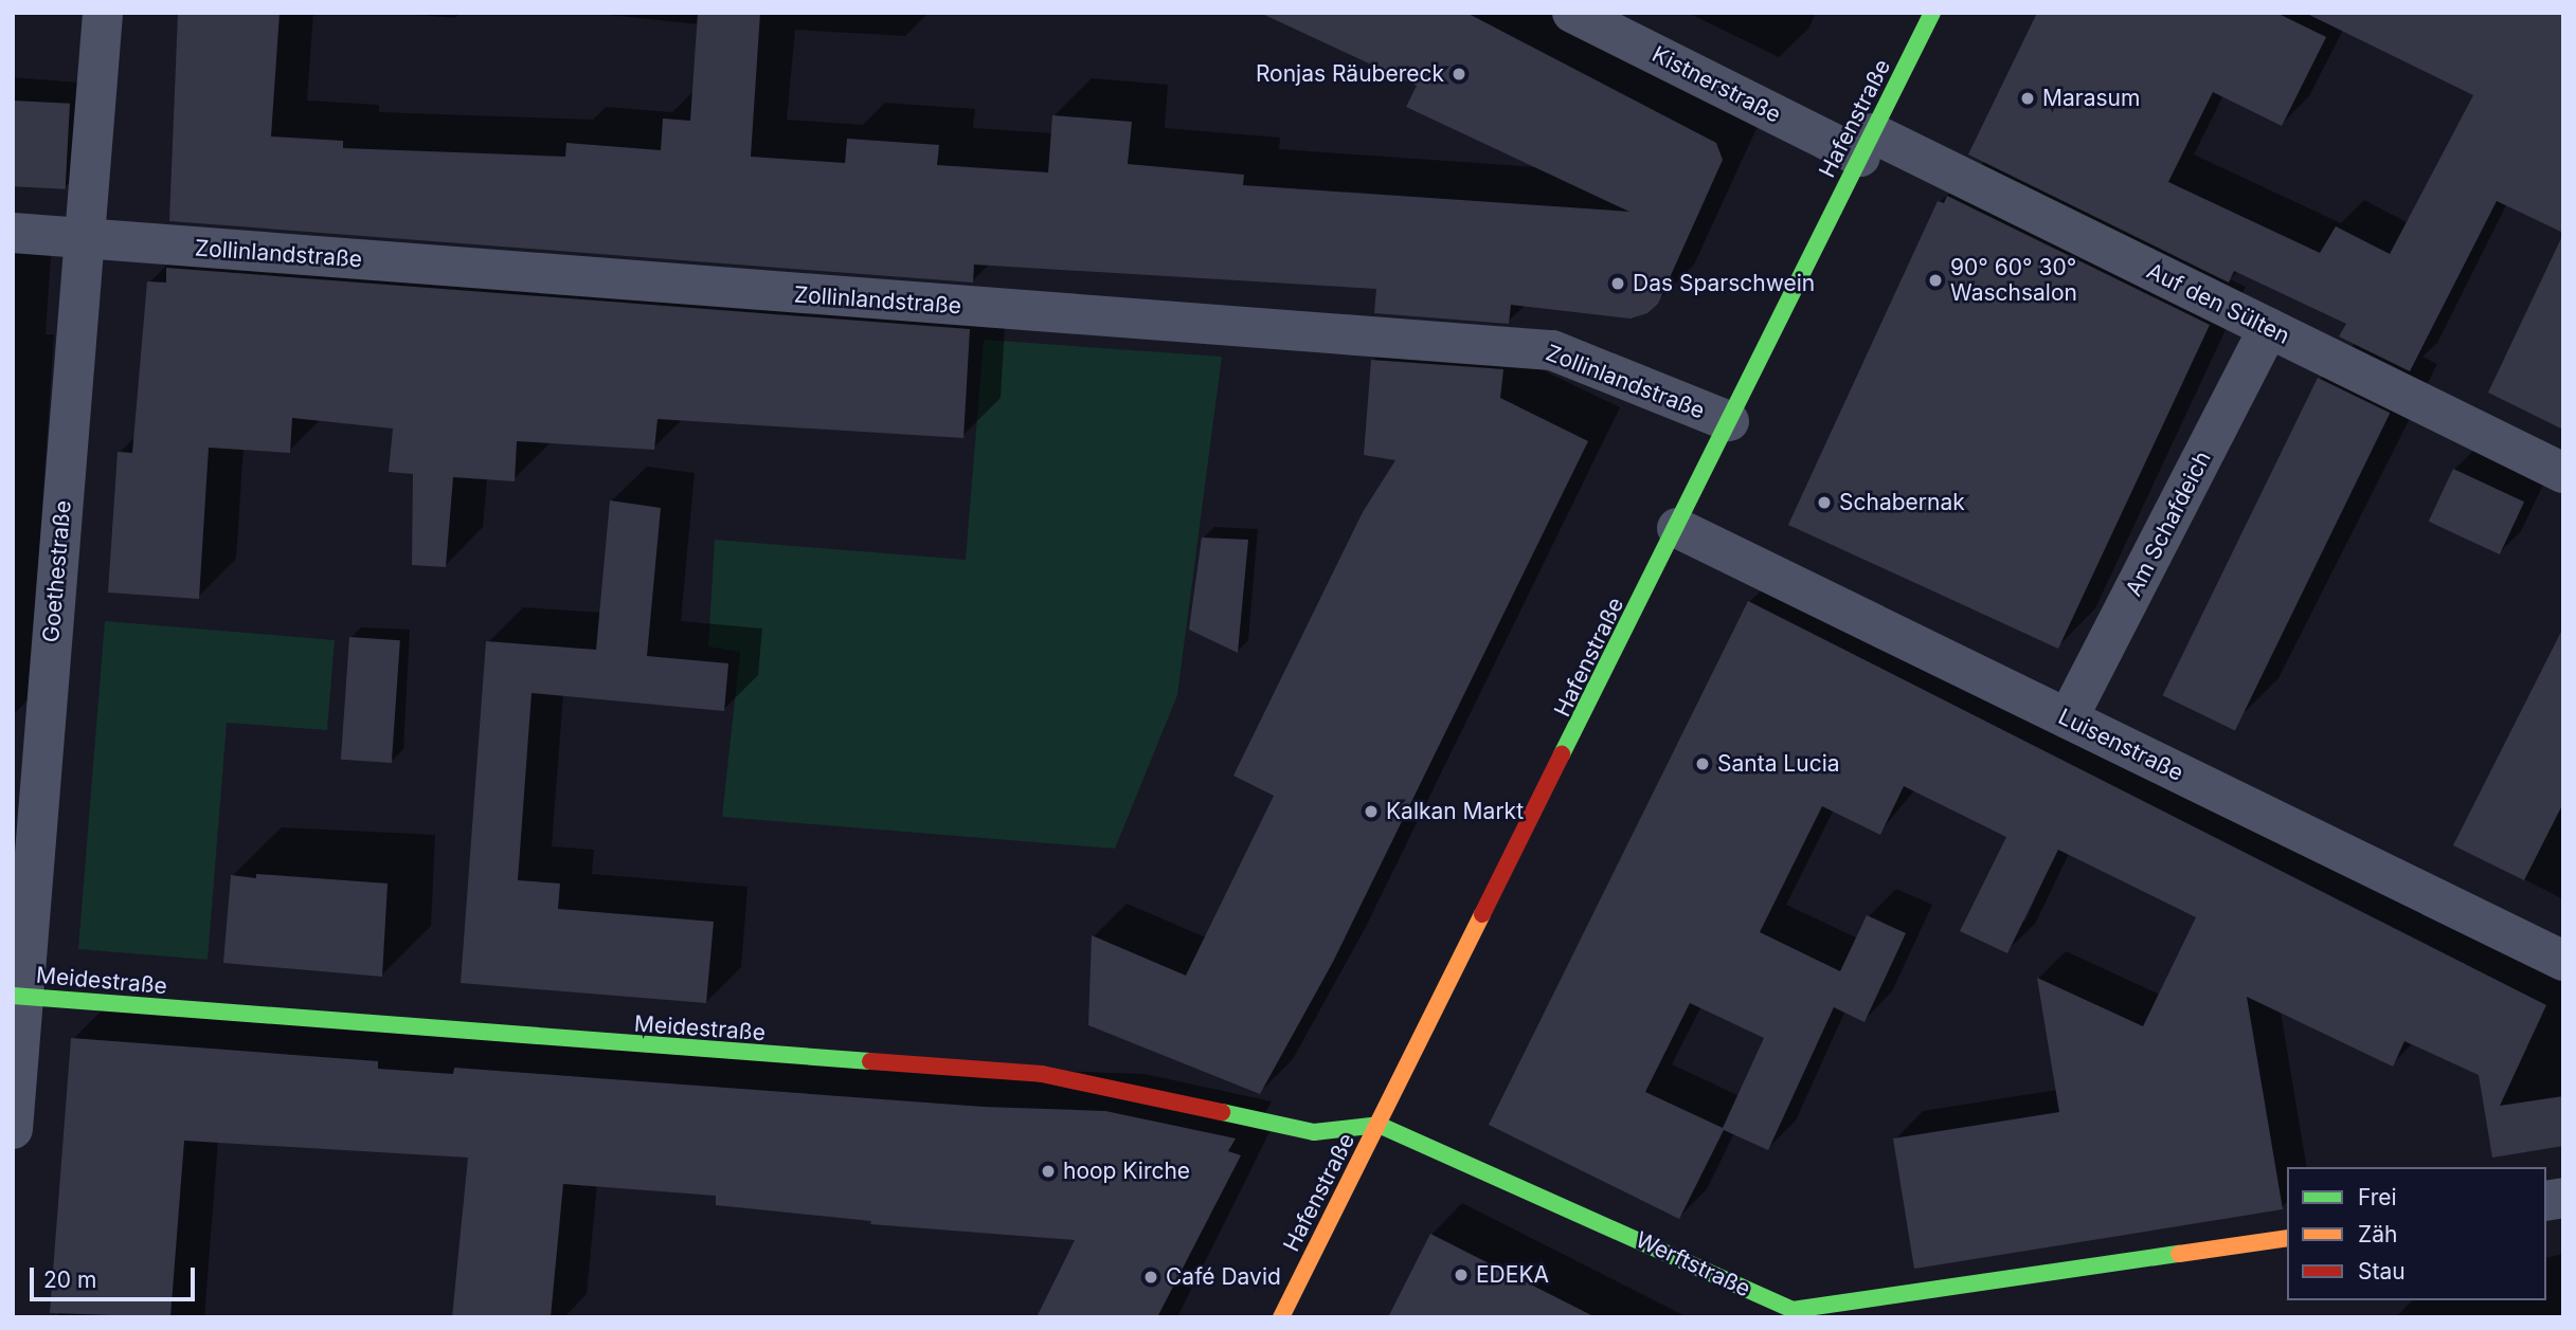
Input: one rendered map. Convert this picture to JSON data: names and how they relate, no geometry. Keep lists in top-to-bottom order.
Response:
{
  "streets": {
    "street": [
      "Kistnerstraße",
      "Hafenstraße",
      "Zollinlandstraße",
      "Auf den Sülten",
      "Am Schafdeich",
      "Goethestraße",
      "Luisenstraße",
      "Meidestraße",
      "Werftstraße"
    ]
  },
  "crossings": [
    ["Kistnerstraße", "Hafenstraße"],
    ["Kistnerstraße", "Auf den Sülten"],
    ["Hafenstraße", "Zollinlandstraße"],
    ["Hafenstraße", "Auf den Sülten"],
    ["Hafenstraße", "Luisenstraße"],
    ["Hafenstraße", "Meidestraße"],
    ["Hafenstraße", "Werftstraße"],
    ["Zollinlandstraße", "Goethestraße"],
    ["Auf den Sülten", "Am Schafdeich"],
    ["Am Schafdeich", "Luisenstraße"],
    ["Goethestraße", "Meidestraße"],
    ["Meidestraße", "Werftstraße"]
  ],
  "places": [
    "Ronjas Räubereck",
    "Marasum",
    "90° 60° 30° Waschsalon",
    "Das Sparschwein",
    "Schabernak",
    "Santa Lucia",
    "Kalkan Markt",
    "hoop Kirche",
    "EDEKA",
    "Café David"
  ],
  "legend": ["Frei", "Zäh", "Stau"],
  "scale_bar": "20 m"
}
